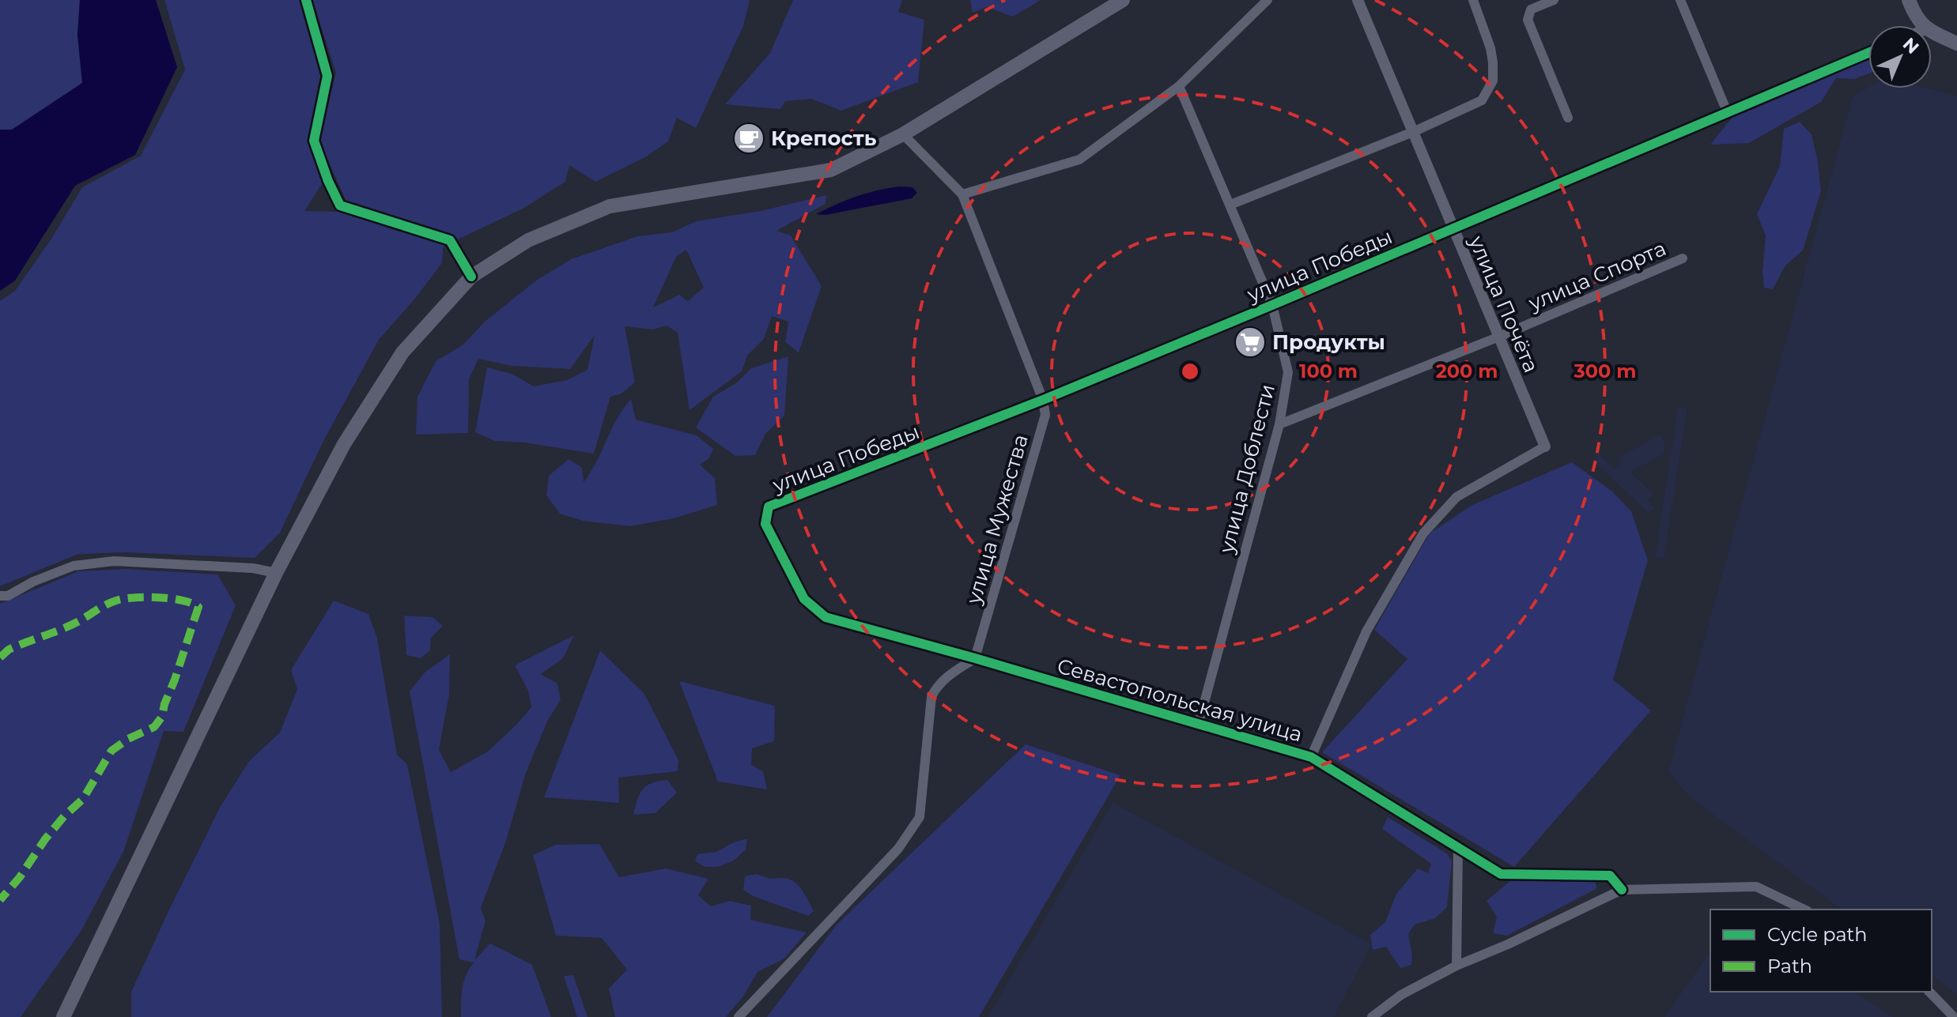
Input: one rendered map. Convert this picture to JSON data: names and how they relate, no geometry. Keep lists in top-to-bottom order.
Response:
{
  "streets": {
    "street": [
      "улица Победы",
      "улица Спорта",
      "улица Почёта",
      "улица Доблести",
      "улица Мужества",
      "Севастопольская улица"
    ]
  },
  "crossings": [
    ["улица Победы", "улица Почёта"],
    ["улица Победы", "улица Доблести"],
    ["улица Победы", "улица Мужества"],
    ["улица Победы", "Севастопольская улица"],
    ["улица Спорта", "улица Почёта"],
    ["улица Спорта", "улица Доблести"],
    ["улица Доблести", "Севастопольская улица"],
    ["улица Мужества", "Севастопольская улица"]
  ],
  "places": {
    "cafe": ["Крепость"],
    "supermarket": ["Продукты"]
  },
  "legend": ["Cycle path", "Path"],
  "north": "top right",
  "rings": ["100 m", "200 m", "300 m"]
}
